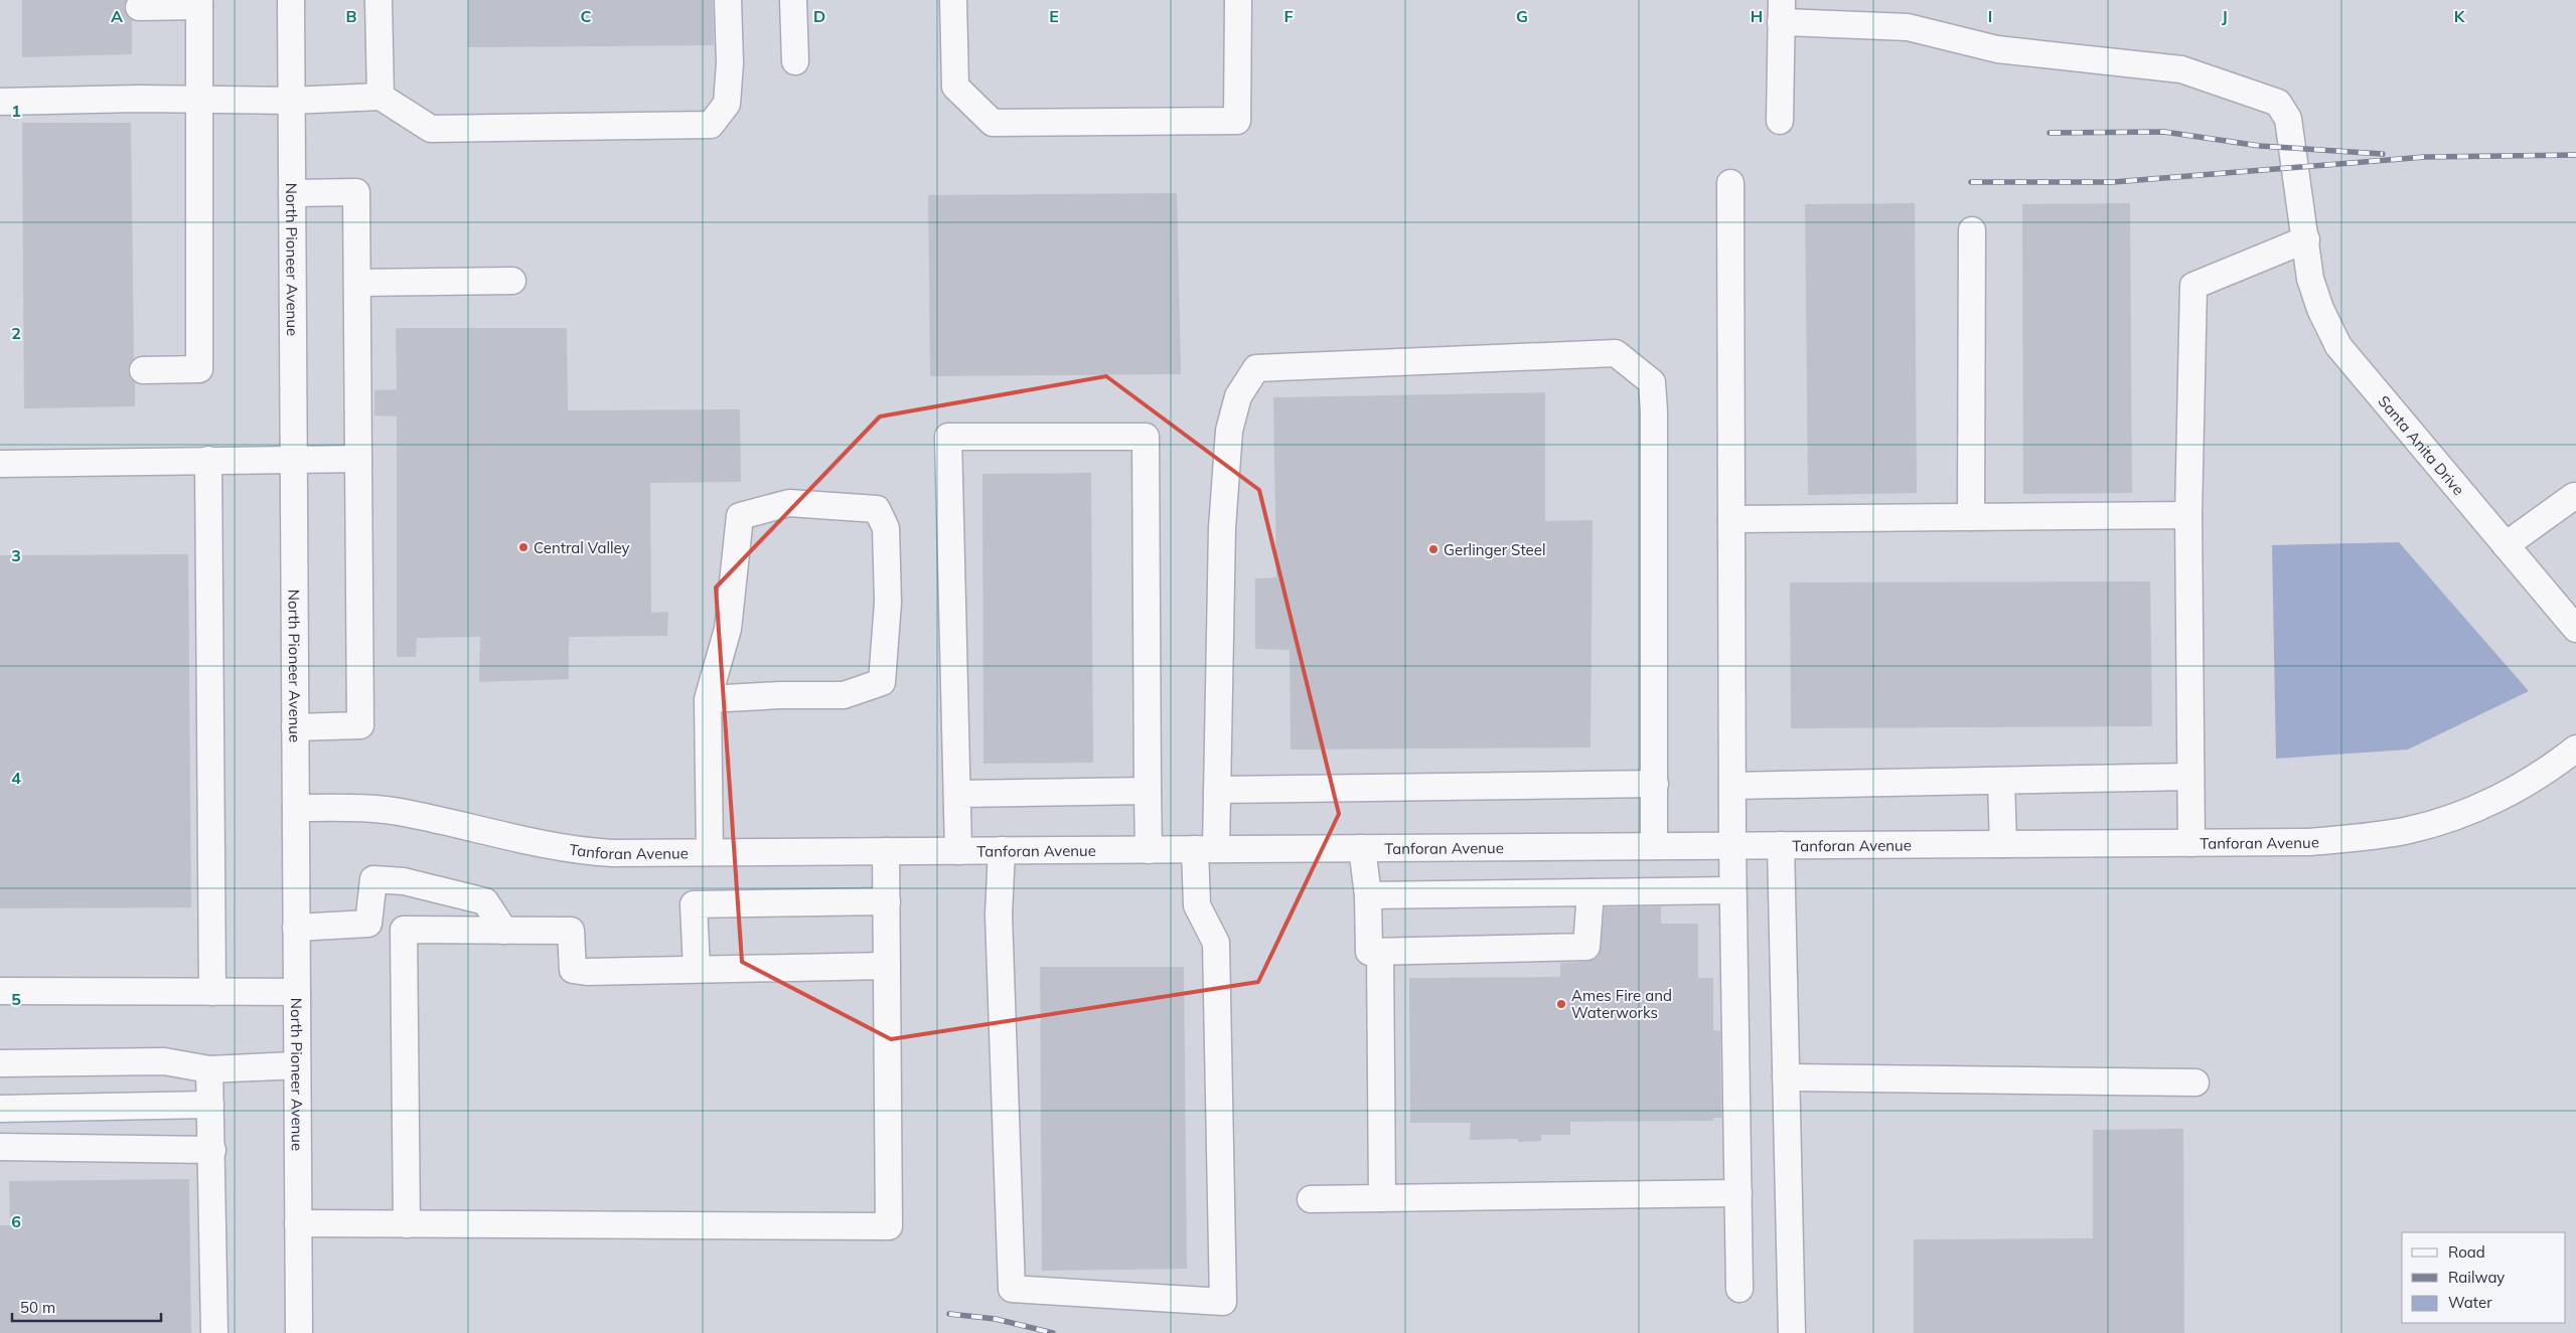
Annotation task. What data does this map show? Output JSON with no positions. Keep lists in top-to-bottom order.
{
  "streets": {
    "street": ["North Pioneer Avenue", "Santa Anita Drive", "Tanforan Avenue"]
  },
  "crossings": [
    ["North Pioneer Avenue", "Tanforan Avenue"]
  ],
  "places": ["Central Valley", "Gerlinger Steel", "Ames Fire and Waterworks"],
  "legend": ["Road", "Railway", "Water"],
  "scale_bar": "50 m",
  "grid": {
    "columns": [
      "A",
      "B",
      "C",
      "D",
      "E",
      "F",
      "G",
      "H",
      "I",
      "J",
      "K"
    ],
    "rows": [
      "1",
      "2",
      "3",
      "4",
      "5",
      "6"
    ]
  }
}
